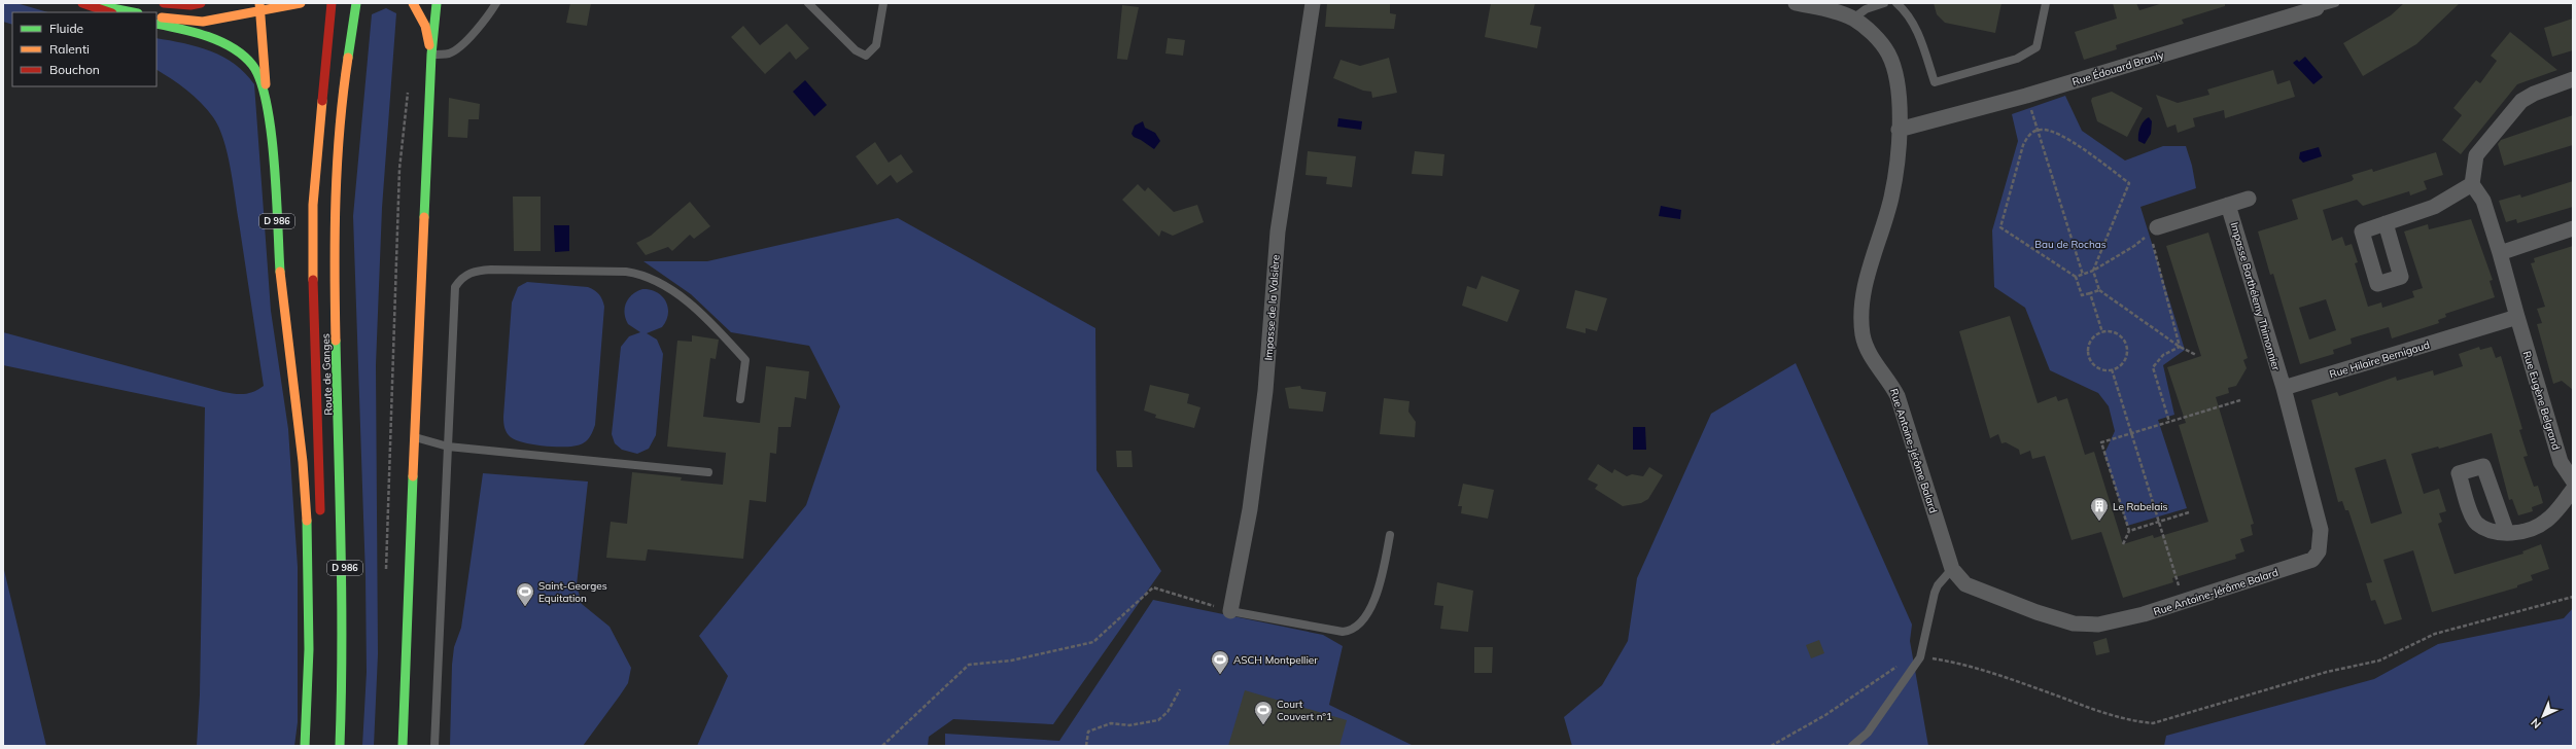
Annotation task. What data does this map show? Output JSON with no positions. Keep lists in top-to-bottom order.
{
  "streets": {
    "main road": ["D 986", "Route de Ganges"],
    "street": [
      "Rue Édouard Branly",
      "Impasse Barthélemy Thimonnier",
      "Impasse de la Valsière",
      "Rue Hilaire Bernigaud",
      "Rue Eugène Belgrand",
      "Rue Antoine-Jérôme Balard"
    ]
  },
  "crossings": [
    ["Rue Édouard Branly", "Rue Antoine-Jérôme Balard"],
    ["Impasse Barthélemy Thimonnier", "Rue Hilaire Bernigaud"],
    ["Impasse Barthélemy Thimonnier", "Rue Antoine-Jérôme Balard"],
    ["Rue Hilaire Bernigaud", "Rue Eugène Belgrand"],
    ["Rue Hilaire Bernigaud", "Rue Antoine-Jérôme Balard"]
  ],
  "parks": ["Bau de Rochas"],
  "places": {
    "building": ["Le Rabelais"],
    "sports": ["Saint-Georges Equitation", "ASCH Montpellier", "Court Couvert n°1"]
  },
  "legend": ["Fluide", "Ralenti", "Bouchon"],
  "north": "bottom left"
}
